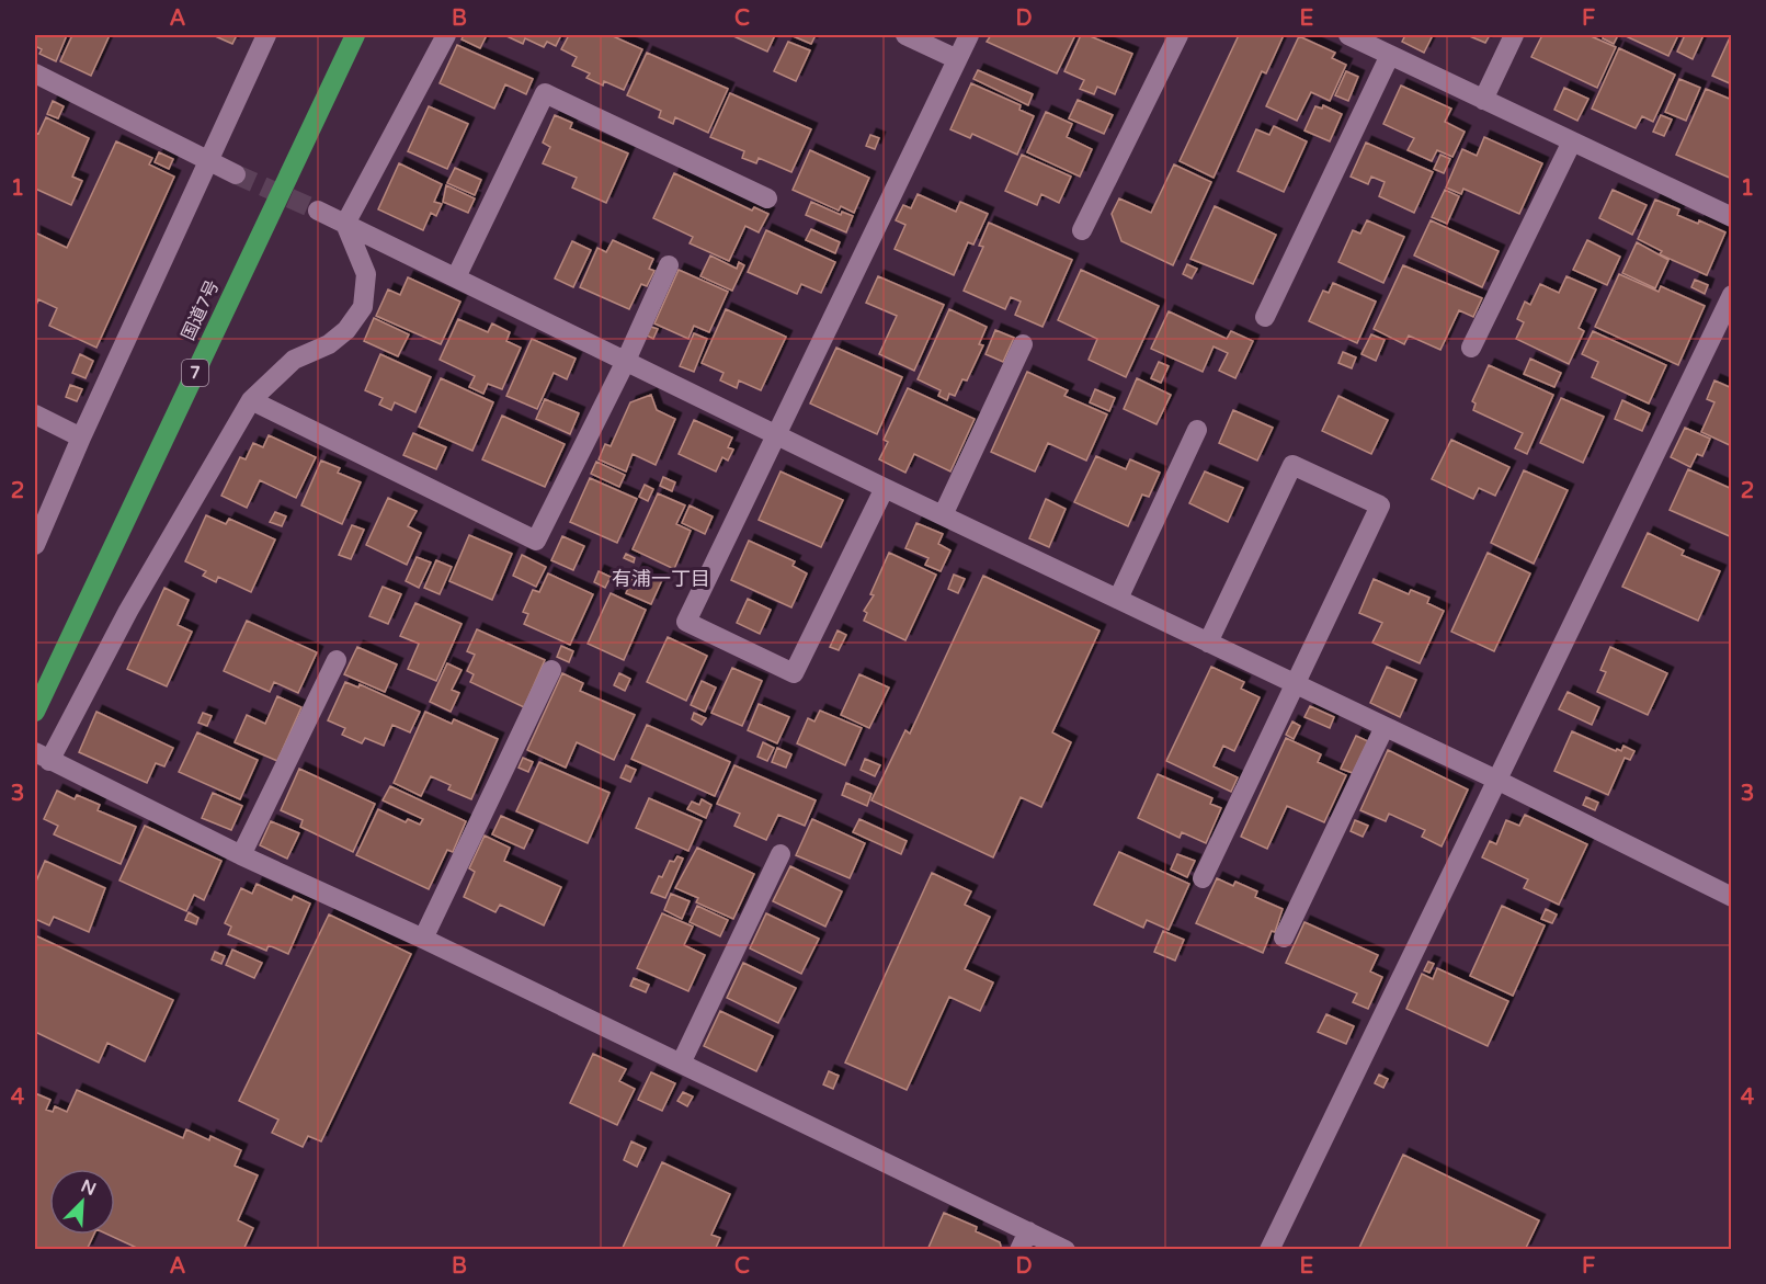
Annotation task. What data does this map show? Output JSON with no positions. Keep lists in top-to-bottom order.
{
  "streets": {
    "highway": ["国道7号", "7"]
  },
  "districts": ["有浦一丁目"],
  "north": "top right",
  "grid": {
    "columns": [
      "A",
      "B",
      "C",
      "D",
      "E",
      "F"
    ],
    "rows": [
      "1",
      "2",
      "3",
      "4"
    ]
  }
}
